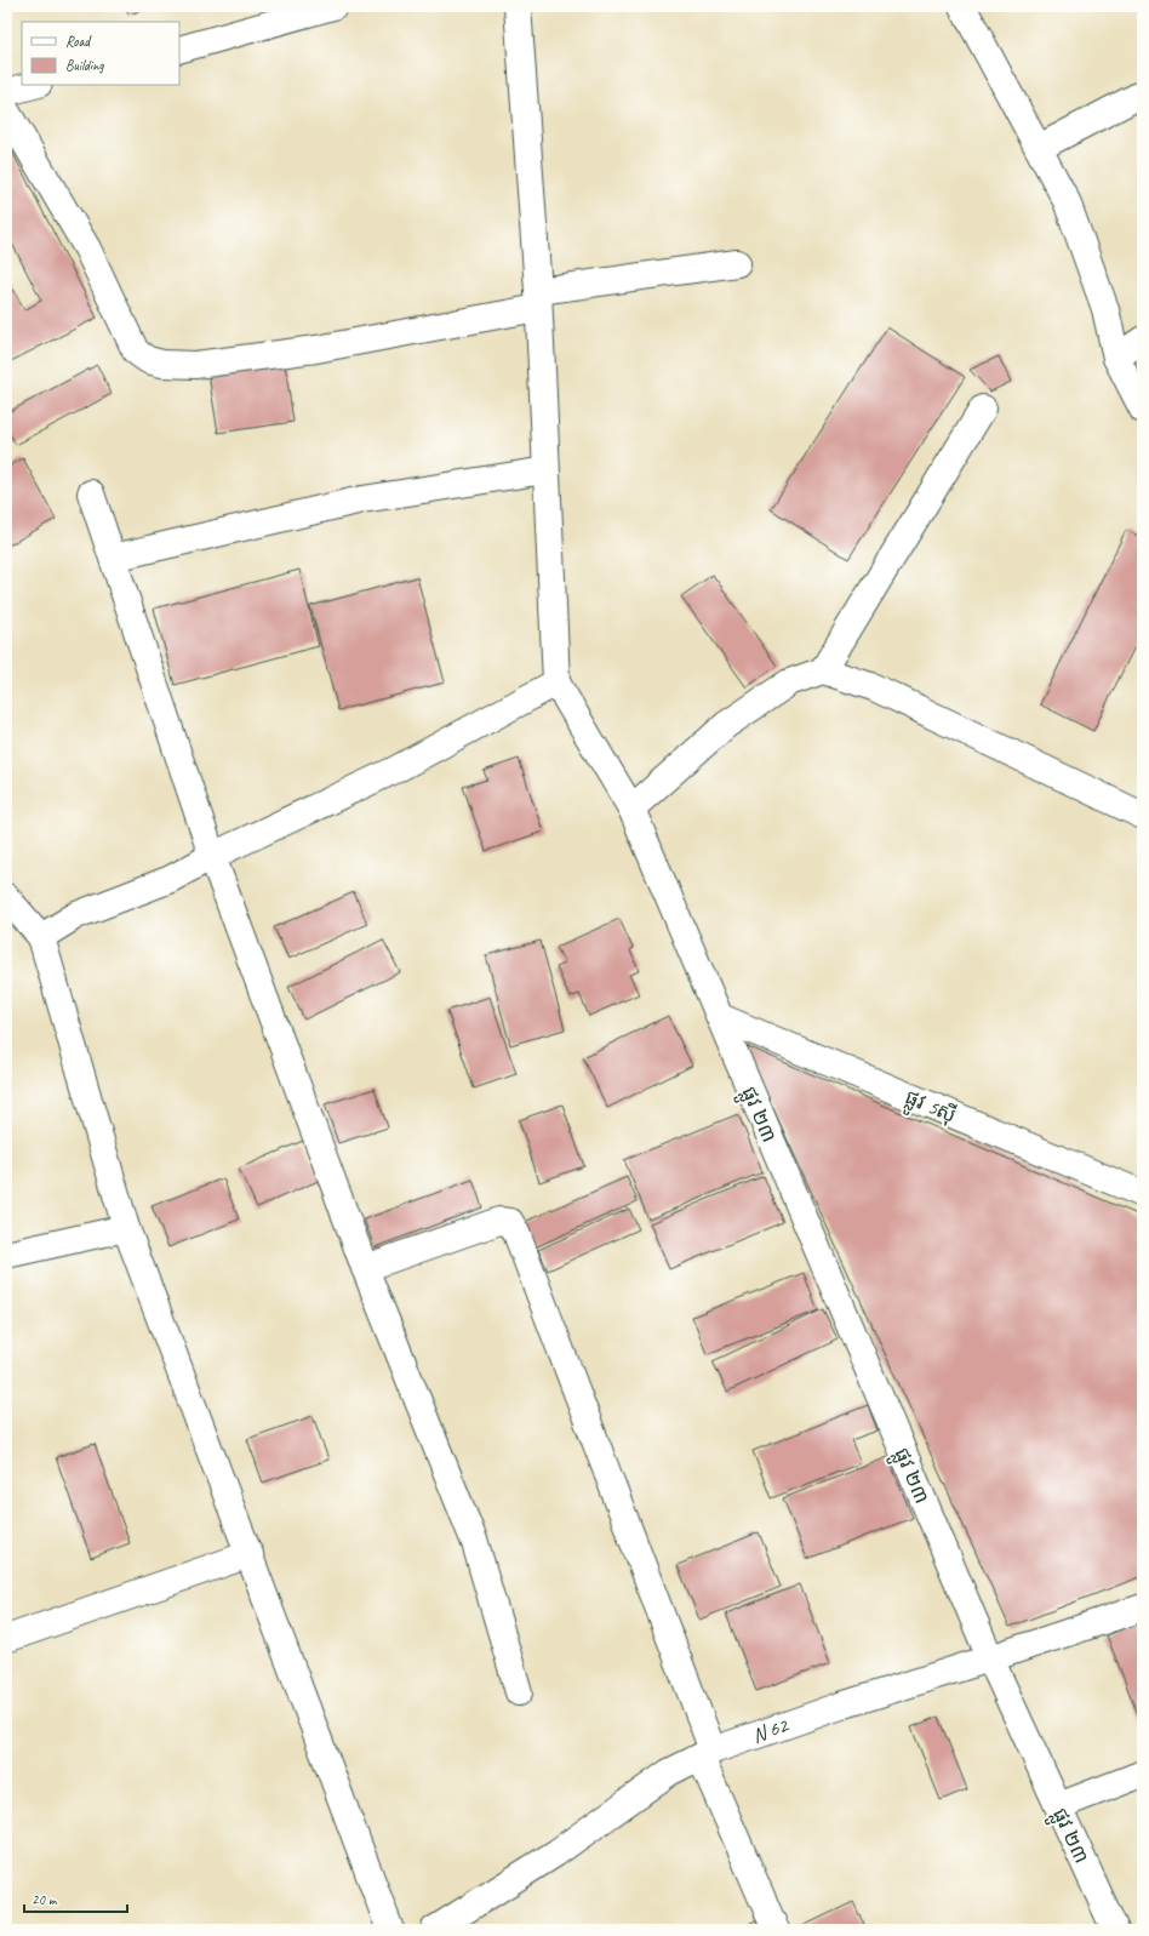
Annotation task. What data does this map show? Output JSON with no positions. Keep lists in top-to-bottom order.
{
  "streets": {
    "street": ["ផ្លូវ 5ស៊ី", "ផ្លូវ ២៣", "N 62"]
  },
  "crossings": [
    ["ផ្លូវ 5ស៊ី", "ផ្លូវ ២៣"],
    ["ផ្លូវ ២៣", "N 62"]
  ],
  "legend": ["Road", "Building"],
  "scale_bar": "20 m"
}
